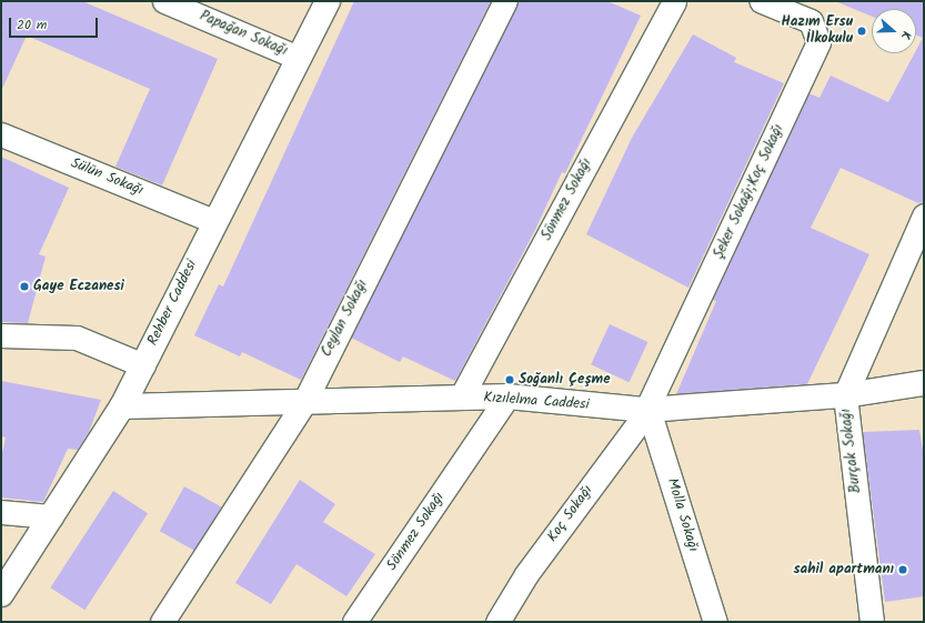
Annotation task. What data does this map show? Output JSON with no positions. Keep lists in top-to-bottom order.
{
  "streets": {
    "main road": ["Rehber Caddesi", "Kızılelma Caddesi"],
    "street": [
      "Papağan Sokağı",
      "Sülün Sokağı",
      "Şeker Sokağı;Koç Sokağı",
      "Sönmez Sokağı",
      "Ceylan Sokağı",
      "Burçak Sokağı",
      "Koç Sokağı",
      "Molla Sokağı"
    ]
  },
  "crossings": [
    ["Papağan Sokağı", "Rehber Caddesi"],
    ["Sülün Sokağı", "Rehber Caddesi"],
    ["Şeker Sokağı;Koç Sokağı", "Kızılelma Caddesi"],
    ["Şeker Sokağı;Koç Sokağı", "Koç Sokağı"],
    ["Şeker Sokağı;Koç Sokağı", "Molla Sokağı"],
    ["Sönmez Sokağı", "Kızılelma Caddesi"],
    ["Rehber Caddesi", "Kızılelma Caddesi"],
    ["Ceylan Sokağı", "Kızılelma Caddesi"],
    ["Kızılelma Caddesi", "Burçak Sokağı"],
    ["Kızılelma Caddesi", "Koç Sokağı"],
    ["Kızılelma Caddesi", "Molla Sokağı"],
    ["Koç Sokağı", "Molla Sokağı"]
  ],
  "places": [
    "Hazım Ersu İlkokulu",
    "Gaye Eczanesi",
    "Soğanlı Çeşme",
    "sahil apartmanı"
  ],
  "scale_bar": "20 m",
  "north": "right"
}
